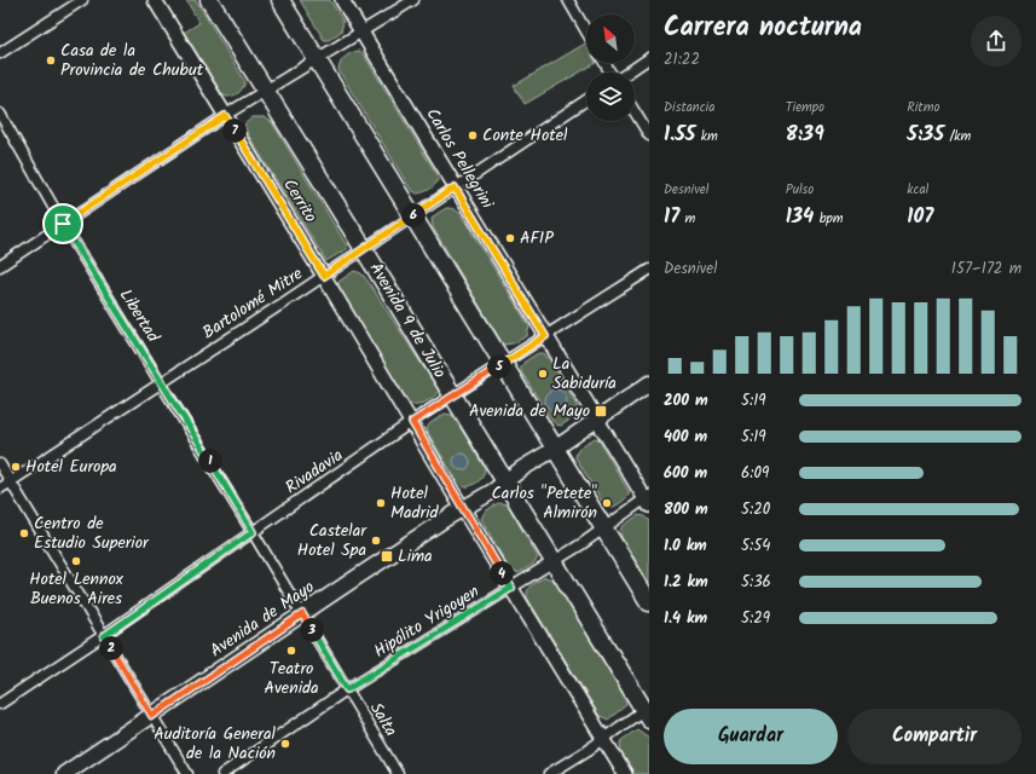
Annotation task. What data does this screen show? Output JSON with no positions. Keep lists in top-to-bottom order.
{
  "streets": {
    "highway": ["Avenida 9 de Julio"],
    "main road": ["Avenida de Mayo"],
    "street": [
      "Carlos Pellegrini",
      "Cerrito",
      "Bartolomé Mitre",
      "Libertad",
      "Rivadavia",
      "Hipólito Yrigoyen",
      "Salta"
    ]
  },
  "crossings": [
    ["Carlos Pellegrini", "Bartolomé Mitre"],
    ["Carlos Pellegrini", "Rivadavia"],
    ["Carlos Pellegrini", "Avenida de Mayo"],
    ["Carlos Pellegrini", "Hipólito Yrigoyen"],
    ["Cerrito", "Bartolomé Mitre"],
    ["Cerrito", "Rivadavia"],
    ["Bartolomé Mitre", "Libertad"],
    ["Bartolomé Mitre", "Avenida 9 de Julio"],
    ["Libertad", "Rivadavia"],
    ["Libertad", "Salta"],
    ["Avenida 9 de Julio", "Rivadavia"],
    ["Avenida 9 de Julio", "Avenida de Mayo"],
    ["Avenida 9 de Julio", "Hipólito Yrigoyen"],
    ["Rivadavia", "Salta"],
    ["Avenida de Mayo", "Salta"],
    ["Hipólito Yrigoyen", "Salta"]
  ],
  "places": {
    "other": [
      "Casa de la Provincia de Chubut",
      "Conte Hotel",
      "AFIP",
      "La Sabiduría",
      "Hotel Europa",
      "Hotel Madrid",
      "Carlos \"Petete\" Almirón",
      "Centro de Estudio Superior",
      "Castelar Hotel Spa",
      "Hotel Lennox Buenos Aires",
      "Teatro Avenida",
      "Auditoría General de la Nación"
    ],
    "transit": ["Avenida de Mayo", "Lima"]
  },
  "north": "top left",
  "page": {
    "heading": ["Carrera nocturna", "21:22"],
    "stats": [
      ["Distancia", "1.55 km"],
      ["Tiempo", "8:39"],
      ["Ritmo", "5:35 /km"],
      ["Desnivel", "17 m"],
      ["Pulso", "134 bpm"],
      ["kcal", "107"]
    ],
    "pins": [
      "7",
      "6",
      "5",
      "1",
      "4",
      "3",
      "2"
    ],
    "chart": ["Desnivel", "157–172 m"],
    "list": [
      {
        "name": "200 m",
        "note": "5:19"
      },
      {
        "name": "400 m",
        "note": "5:19"
      },
      {
        "name": "600 m",
        "note": "6:09"
      },
      {
        "name": "800 m",
        "note": "5:20"
      },
      {
        "name": "1.0 km",
        "note": "5:54"
      },
      {
        "name": "1.2 km",
        "note": "5:36"
      },
      {
        "name": "1.4 km",
        "note": "5:29"
      }
    ],
    "buttons": ["Guardar", "Compartir"]
  }
}
